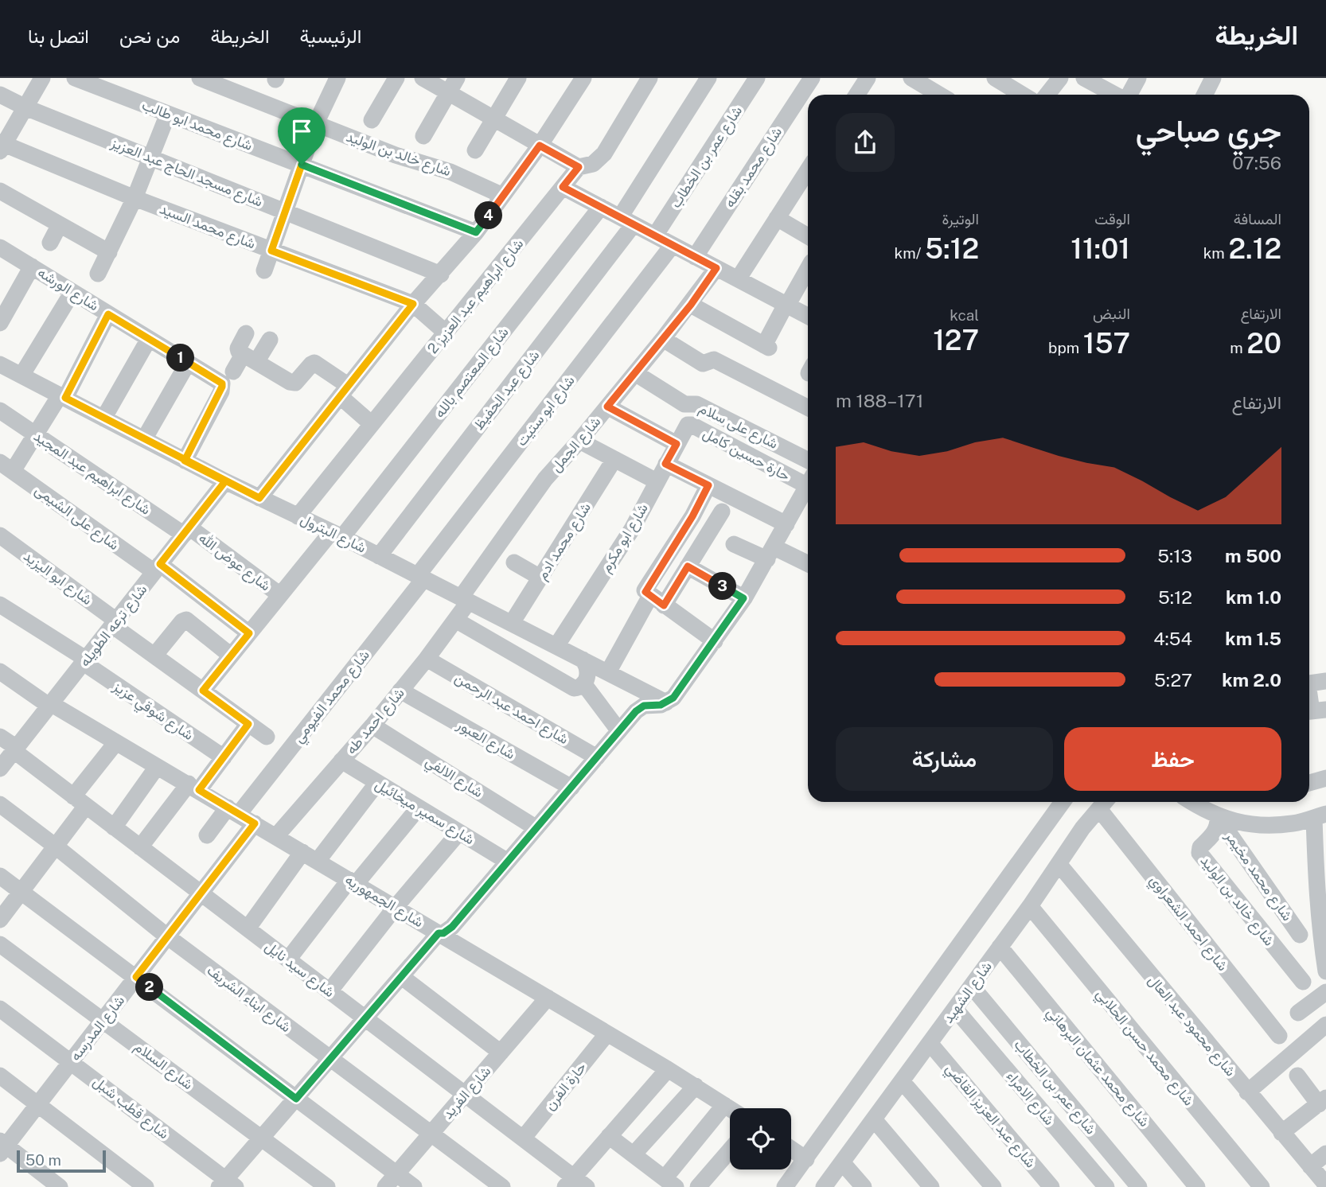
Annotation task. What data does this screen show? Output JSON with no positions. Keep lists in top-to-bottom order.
{
  "streets": {
    "street": [
      "شارع محمد ابو طالب",
      "شارع خالد بن الوليد",
      "شارع عمر بن الخطاب",
      "شارع محمد بقله",
      "شارع مسجد الحاج عبد العزيز",
      "شارع محمد السيد",
      "شارع الورشه",
      "شارع ابراهيم عبد العزيز 2",
      "شارع المعتصم بالله",
      "شارع عبد الحفيظ",
      "شارع ابو ستيت",
      "شارع على سلام",
      "شارع الجمل",
      "حارة حسين كامل",
      "شارع ابراهيم عبد المجيد",
      "شارع على الشيمى",
      "شارع البترول",
      "شارع ابو مكرم",
      "شارع محمد ادم",
      "شارع عوض الله",
      "شارع ابو اليزيد",
      "شارع ترعه الطويله",
      "شارع محمد الفيومي",
      "شارع احمد عبد الرحمن",
      "شارع شوقي عزيز",
      "شارع احمد طه",
      "شارع العبور",
      "شارع الالفي",
      "شارع سمير ميخائيل",
      "شارع محمد مخيمر",
      "شارع الجمهوريه",
      "شارع احمد الشعراوي",
      "شارع سيد نايل",
      "شارع الشهيد",
      "شارع ابناء الشريف",
      "شارع محمود عبد العال",
      "شارع المدرسه",
      "شارع محمد حسن الحلابي",
      "شارع السلام",
      "شارع محمد عثمان البرهاني",
      "حارة الفرن",
      "شارع الفريد",
      "شارع الامراء",
      "شارع قطب شبل",
      "شارع عبد العزيز القاضي"
    ]
  },
  "crossings": [
    ["شارع خالد بن الوليد", "شارع محمد مخيمر"],
    ["شارع عمر بن الخطاب", "شارع الشهيد"],
    ["شارع ابراهيم عبد العزيز 2", "شارع البترول"],
    ["شارع المعتصم بالله", "شارع على الشيمى"],
    ["شارع المعتصم بالله", "شارع البترول"],
    ["شارع المعتصم بالله", "شارع عوض الله"],
    ["شارع المعتصم بالله", "شارع ابو اليزيد"],
    ["شارع عبد الحفيظ", "شارع البترول"],
    ["شارع ابو ستيت", "شارع البترول"],
    ["شارع ابو ستيت", "شارع محمد الفيومي"],
    ["شارع على سلام", "شارع الجمل"],
    ["شارع الجمل", "شارع البترول"],
    ["شارع الجمل", "شارع احمد طه"],
    ["حارة حسين كامل", "شارع ابو مكرم"],
    ["شارع ابراهيم عبد المجيد", "شارع عوض الله"],
    ["شارع ابراهيم عبد المجيد", "شارع ترعه الطويله"],
    ["شارع على الشيمى", "شارع ترعه الطويله"],
    ["شارع البترول", "شارع ابو مكرم"],
    ["شارع البترول", "شارع محمد ادم"],
    ["شارع البترول", "شارع ترعه الطويله"],
    ["شارع البترول", "شارع محمد الفيومي"],
    ["شارع البترول", "شارع احمد طه"],
    ["شارع عوض الله", "شارع ترعه الطويله"],
    ["شارع ابو اليزيد", "شارع ترعه الطويله"],
    ["شارع ترعه الطويله", "شارع شوقي عزيز"],
    ["شارع ترعه الطويله", "شارع الجمهوريه"],
    ["شارع ترعه الطويله", "شارع سيد نايل"],
    ["شارع محمد الفيومي", "شارع الجمهوريه"],
    ["شارع احمد عبد الرحمن", "شارع احمد طه"],
    ["شارع احمد طه", "شارع العبور"],
    ["شارع احمد طه", "شارع الالفي"],
    ["شارع احمد طه", "شارع سمير ميخائيل"],
    ["شارع احمد طه", "شارع الجمهوريه"],
    ["شارع الجمهوريه", "شارع المدرسه"],
    ["شارع الجمهوريه", "حارة الفرن"],
    ["شارع الجمهوريه", "شارع الفريد"],
    ["شارع احمد الشعراوي", "شارع الشهيد"],
    ["شارع سيد نايل", "شارع المدرسه"],
    ["شارع سيد نايل", "حارة الفرن"],
    ["شارع سيد نايل", "شارع الفريد"],
    ["شارع الشهيد", "شارع محمود عبد العال"],
    ["شارع الشهيد", "شارع محمد حسن الحلابي"],
    ["شارع الشهيد", "شارع محمد عثمان البرهاني"],
    ["شارع الشهيد", "شارع الامراء"],
    ["شارع الشهيد", "شارع عبد العزيز القاضي"],
    ["شارع ابناء الشريف", "شارع المدرسه"],
    ["شارع ابناء الشريف", "شارع الفريد"],
    ["شارع المدرسه", "شارع السلام"],
    ["شارع المدرسه", "شارع قطب شبل"]
  ],
  "scale_bar": "50 m",
  "page": {
    "header": "الخريطة",
    "nav": [
      "الرئيسية",
      "الخريطة",
      "من نحن",
      "اتصل بنا"
    ],
    "heading": ["جري صباحي", "07:56"],
    "stats": [
      ["المسافة", "2.12 km"],
      ["الوقت", "11:01"],
      ["الوتيرة", "5:12 /km"],
      ["الارتفاع", "20 m"],
      ["النبض", "157 bpm"],
      ["kcal", "127"]
    ],
    "pins": [
      "4",
      "1",
      "3",
      "2"
    ],
    "chart": ["الارتفاع", "171–188 m"],
    "list": [
      {
        "name": "500 m",
        "note": "5:13"
      },
      {
        "name": "1.0 km",
        "note": "5:12"
      },
      {
        "name": "1.5 km",
        "note": "4:54"
      },
      {
        "name": "2.0 km",
        "note": "5:27"
      }
    ],
    "buttons": ["حفظ", "مشاركة"],
    "scale": "50 m"
  }
}
